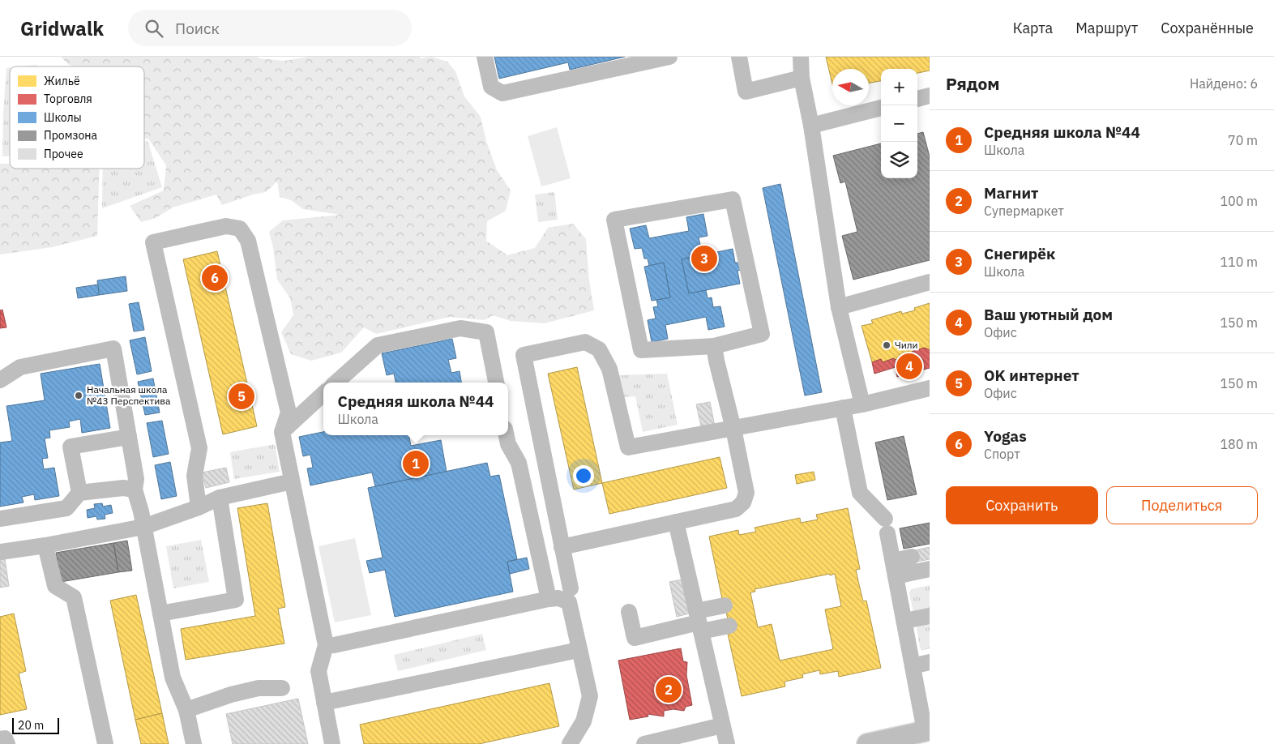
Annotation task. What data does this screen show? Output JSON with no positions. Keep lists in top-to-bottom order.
{
  "places": ["Чили", "Начальная школа №43 Перспектива"],
  "legend": [
    "Жильё",
    "Торговля",
    "Школы",
    "Промзона",
    "Прочее"
  ],
  "scale_bar": "20 m",
  "north": "left",
  "page": {
    "header": "Gridwalk",
    "search": "Поиск",
    "nav": ["Карта", "Маршрут", "Сохранённые"],
    "heading": ["Рядом", "Найдено: 6"],
    "map_buttons": ["+", "−"],
    "list": [
      {
        "mark": "1",
        "name": "Средняя школа №44",
        "note": "Школа",
        "value": "70 m"
      },
      {
        "mark": "2",
        "name": "Магнит",
        "note": "Супермаркет",
        "value": "100 m"
      },
      {
        "mark": "3",
        "name": "Снегирёк",
        "note": "Школа",
        "value": "110 m"
      },
      {
        "mark": "4",
        "name": "Ваш уютный дом",
        "note": "Офис",
        "value": "150 m"
      },
      {
        "mark": "5",
        "name": "OK интернет",
        "note": "Офис",
        "value": "150 m"
      },
      {
        "mark": "6",
        "name": "Yogas",
        "note": "Спорт",
        "value": "180 m"
      }
    ],
    "pins": [
      "3",
      "6",
      "4",
      "5",
      "1",
      "2"
    ],
    "popup": ["Средняя школа №44", "Школа"],
    "buttons": ["Сохранить", "Поделиться"],
    "scale": "20 m"
  }
}
